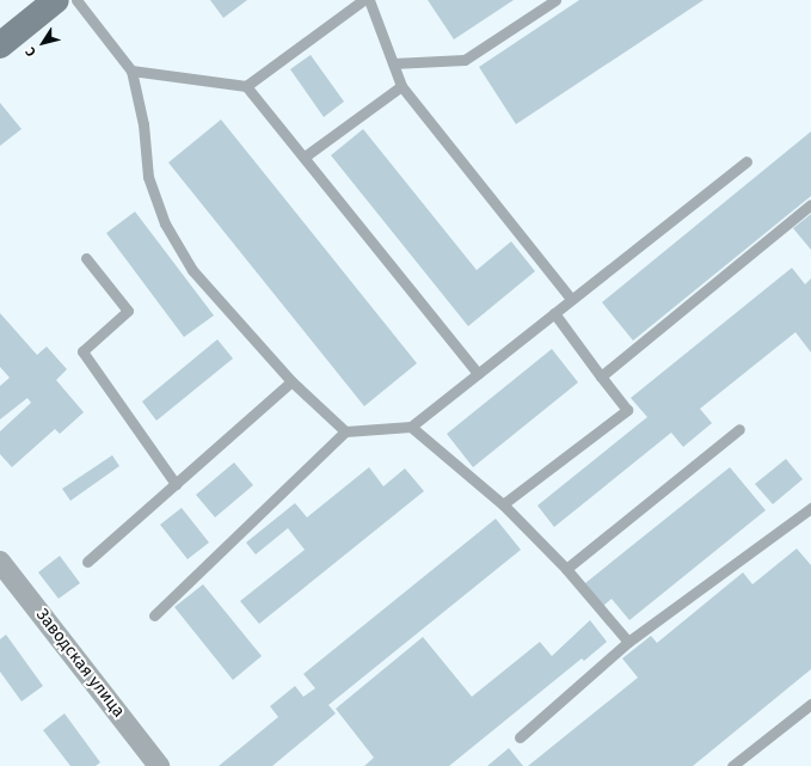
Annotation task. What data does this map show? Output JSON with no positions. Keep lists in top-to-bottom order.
{
  "streets": {
    "street": ["Заводская улица"]
  },
  "north": "bottom left"
}
